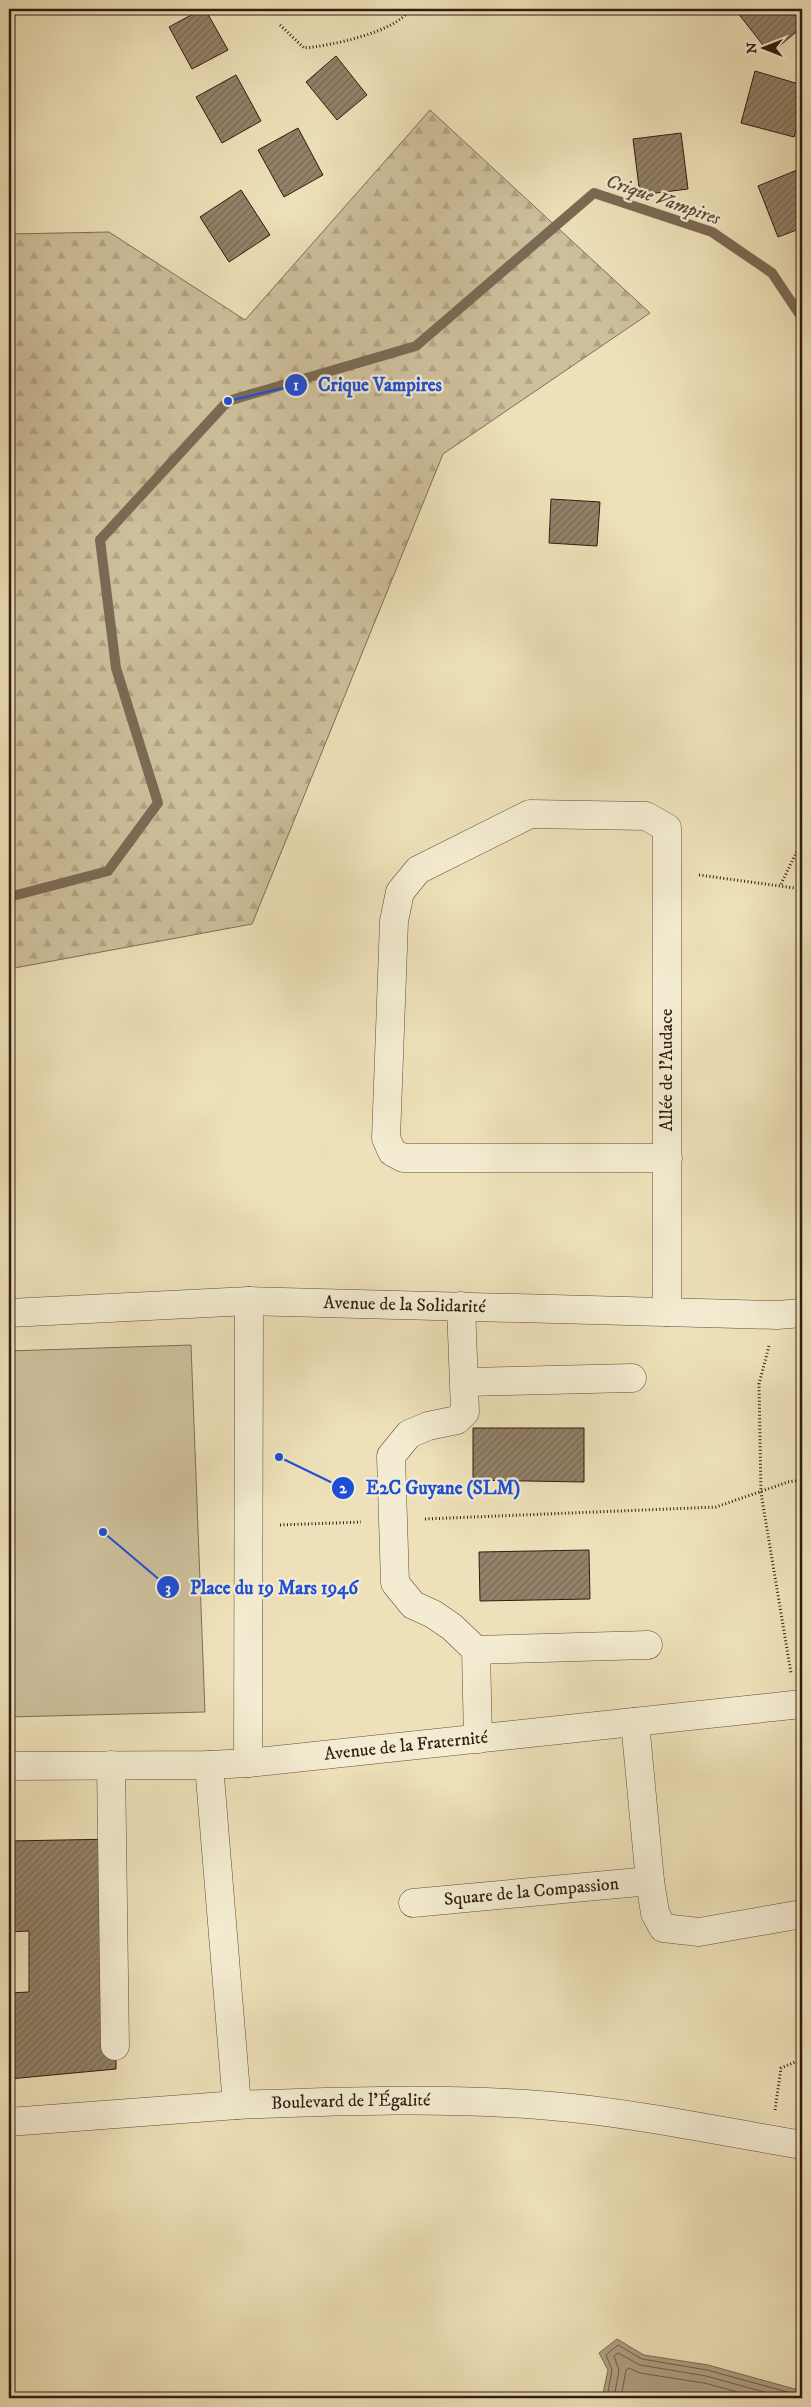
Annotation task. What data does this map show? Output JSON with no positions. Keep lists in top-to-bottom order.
{
  "streets": {
    "street": [
      "Allée de l'Audace",
      "Avenue de la Solidarité",
      "Avenue de la Fraternité",
      "Square de la Compassion",
      "Boulevard de l'Égalité"
    ]
  },
  "crossings": [
    ["Allée de l'Audace", "Avenue de la Solidarité"]
  ],
  "water": ["Crique Vampires"],
  "places": ["Crique Vampires", "E2C Guyane (SLM)", "Place du 19 Mars 1946"],
  "north": "left"
}
